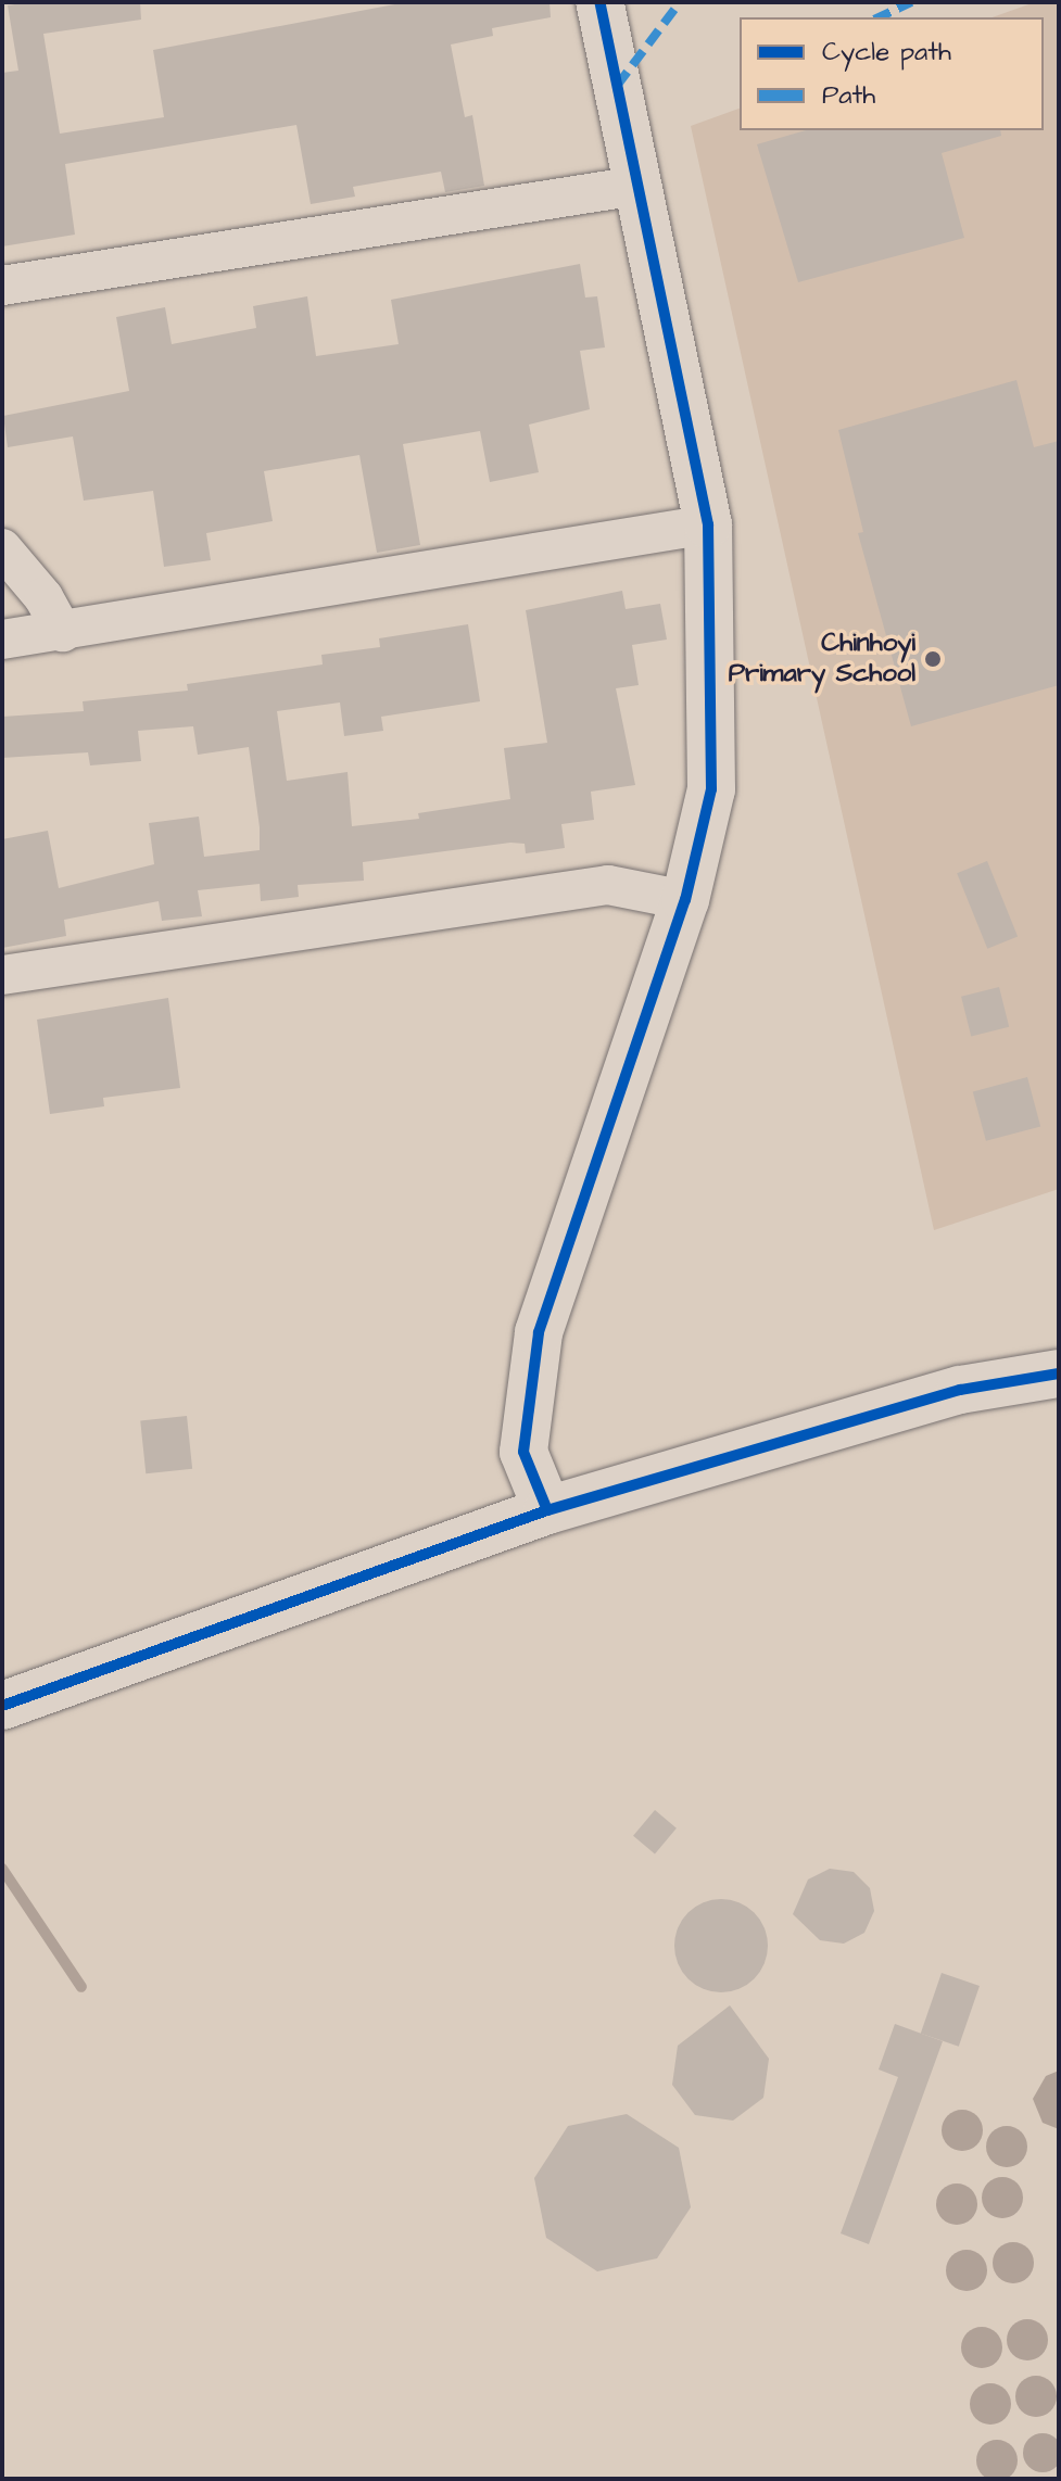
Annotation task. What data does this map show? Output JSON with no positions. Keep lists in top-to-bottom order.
{
  "places": ["Chinhoyi Primary School"],
  "legend": ["Cycle path", "Path"]
}
